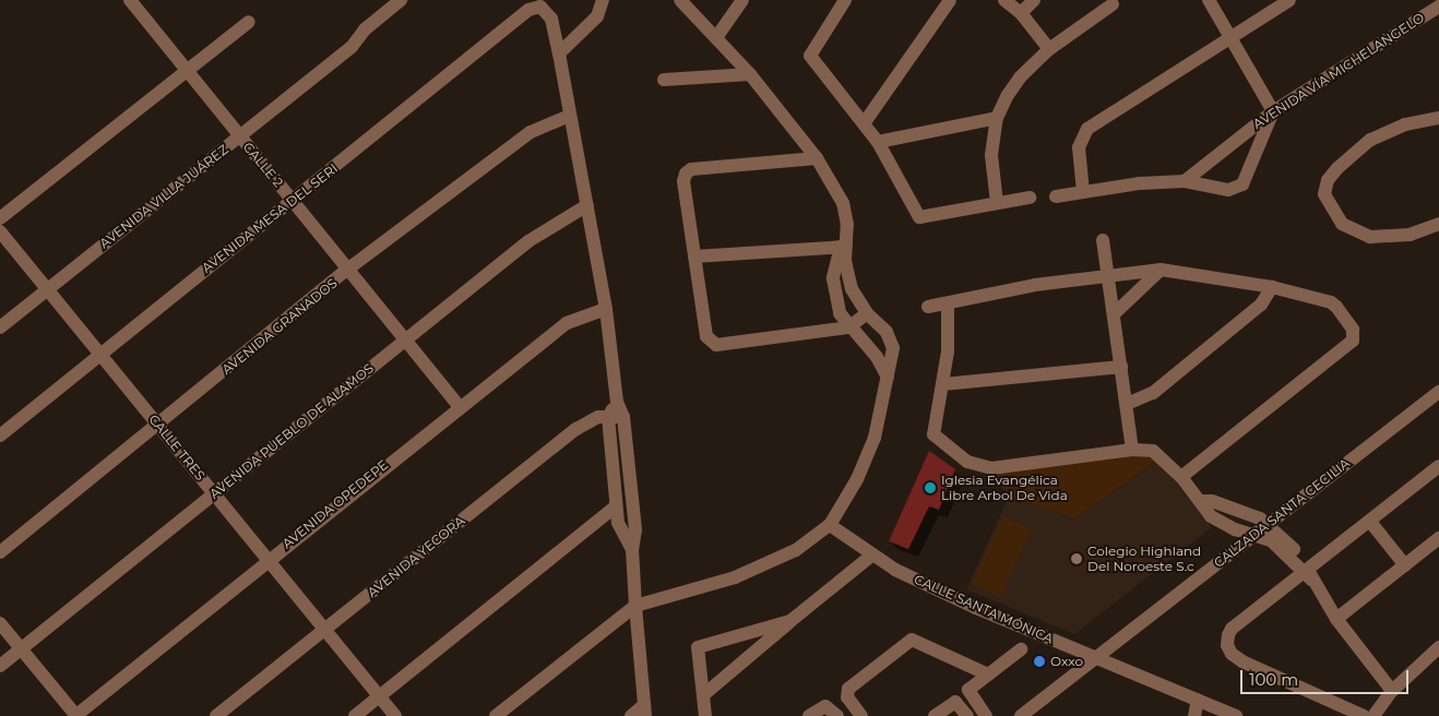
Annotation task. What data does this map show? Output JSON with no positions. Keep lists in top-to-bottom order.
{
  "streets": {
    "street": [
      "AVENIDA VÍA MICHELANGELO",
      "CALLE 2",
      "AVENIDA VILLA JUÁREZ",
      "AVENIDA MESA DEL SERI",
      "AVENIDA GRANADOS",
      "AVENIDA PUEBLO DE ALAMOS",
      "CALLE TRES",
      "AVENIDA OPEDEPE",
      "CALZADA SANTA CECILIA",
      "AVENIDA YECORA",
      "CALLE SANTA MÓNICA"
    ]
  },
  "crossings": [
    ["CALLE 2", "AVENIDA VILLA JUÁREZ"],
    ["CALLE 2", "AVENIDA MESA DEL SERI"],
    ["CALLE 2", "AVENIDA GRANADOS"],
    ["CALLE 2", "AVENIDA PUEBLO DE ALAMOS"],
    ["CALLE 2", "AVENIDA OPEDEPE"],
    ["AVENIDA VILLA JUÁREZ", "CALLE TRES"],
    ["AVENIDA MESA DEL SERI", "CALLE TRES"],
    ["AVENIDA GRANADOS", "CALLE TRES"],
    ["AVENIDA PUEBLO DE ALAMOS", "CALLE TRES"],
    ["CALLE TRES", "AVENIDA OPEDEPE"],
    ["CALLE TRES", "AVENIDA YECORA"],
    ["CALZADA SANTA CECILIA", "CALLE SANTA MÓNICA"]
  ],
  "places": ["Iglesia Evangélica Libre Arbol De Vida", "Colegio Highland Del Noroeste S.c", "Oxxo"],
  "scale_bar": "100 m"
}
